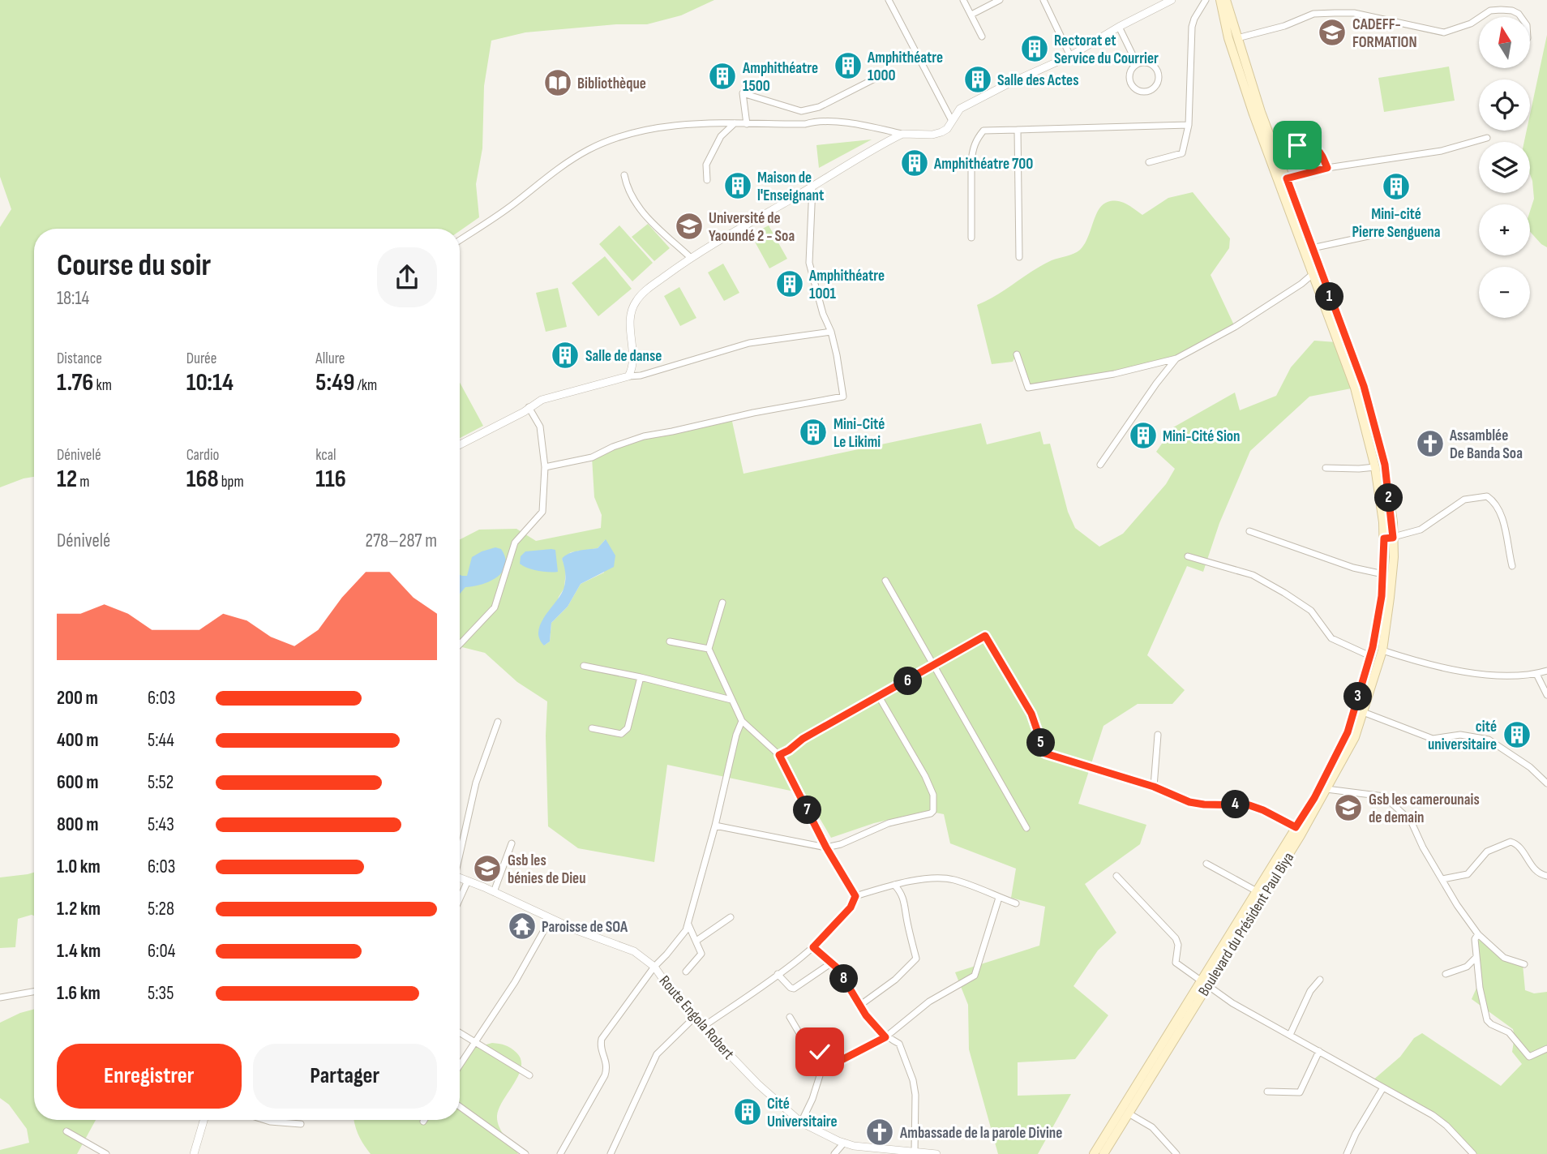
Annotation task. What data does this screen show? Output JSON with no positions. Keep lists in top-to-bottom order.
{
  "streets": {
    "main road": ["Boulevard du Président Paul Biya"],
    "street": ["Route Engola Robert"]
  },
  "places": {
    "school or university": [
      "CADEFF- FORMATION",
      "Université de Yaoundé 2 - Soa",
      "Gsb les camerounais de demain",
      "Gsb les bénies de Dieu"
    ],
    "building": [
      "Rectorat et Service du Courrier",
      "Amphithéatre 1000",
      "Amphithéatre 1500",
      "Salle des Actes",
      "Amphithéatre 700",
      "Maison de l'Enseignant",
      "Mini-cité Pierre Senguena",
      "Amphithéatre 1001",
      "Salle de danse",
      "Mini-Cité Le Likimi",
      "Mini-Cité Sion",
      "cité universitaire",
      "Cité Universitaire"
    ],
    "library": ["Bibliothèque"],
    "church": ["Assamblée De Banda Soa", "Ambassade de la parole Divine"],
    "temple": ["Paroisse de SOA"]
  },
  "north": "top",
  "page": {
    "map_buttons": ["+", "−"],
    "heading": ["Course du soir", "18:14"],
    "pins": [
      "1",
      "2",
      "6",
      "3",
      "5",
      "4",
      "7",
      "8"
    ],
    "stats": [
      ["Distance", "1.76 km"],
      ["Durée", "10:14"],
      ["Allure", "5:49 /km"],
      ["Dénivelé", "12 m"],
      ["Cardio", "168 bpm"],
      ["kcal", "116"]
    ],
    "chart": ["Dénivelé", "278–287 m"],
    "list": [
      {
        "name": "200 m",
        "note": "6:03"
      },
      {
        "name": "400 m",
        "note": "5:44"
      },
      {
        "name": "600 m",
        "note": "5:52"
      },
      {
        "name": "800 m",
        "note": "5:43"
      },
      {
        "name": "1.0 km",
        "note": "6:03"
      },
      {
        "name": "1.2 km",
        "note": "5:28"
      },
      {
        "name": "1.4 km",
        "note": "6:04"
      },
      {
        "name": "1.6 km",
        "note": "5:35"
      }
    ],
    "buttons": ["Enregistrer", "Partager"]
  }
}
